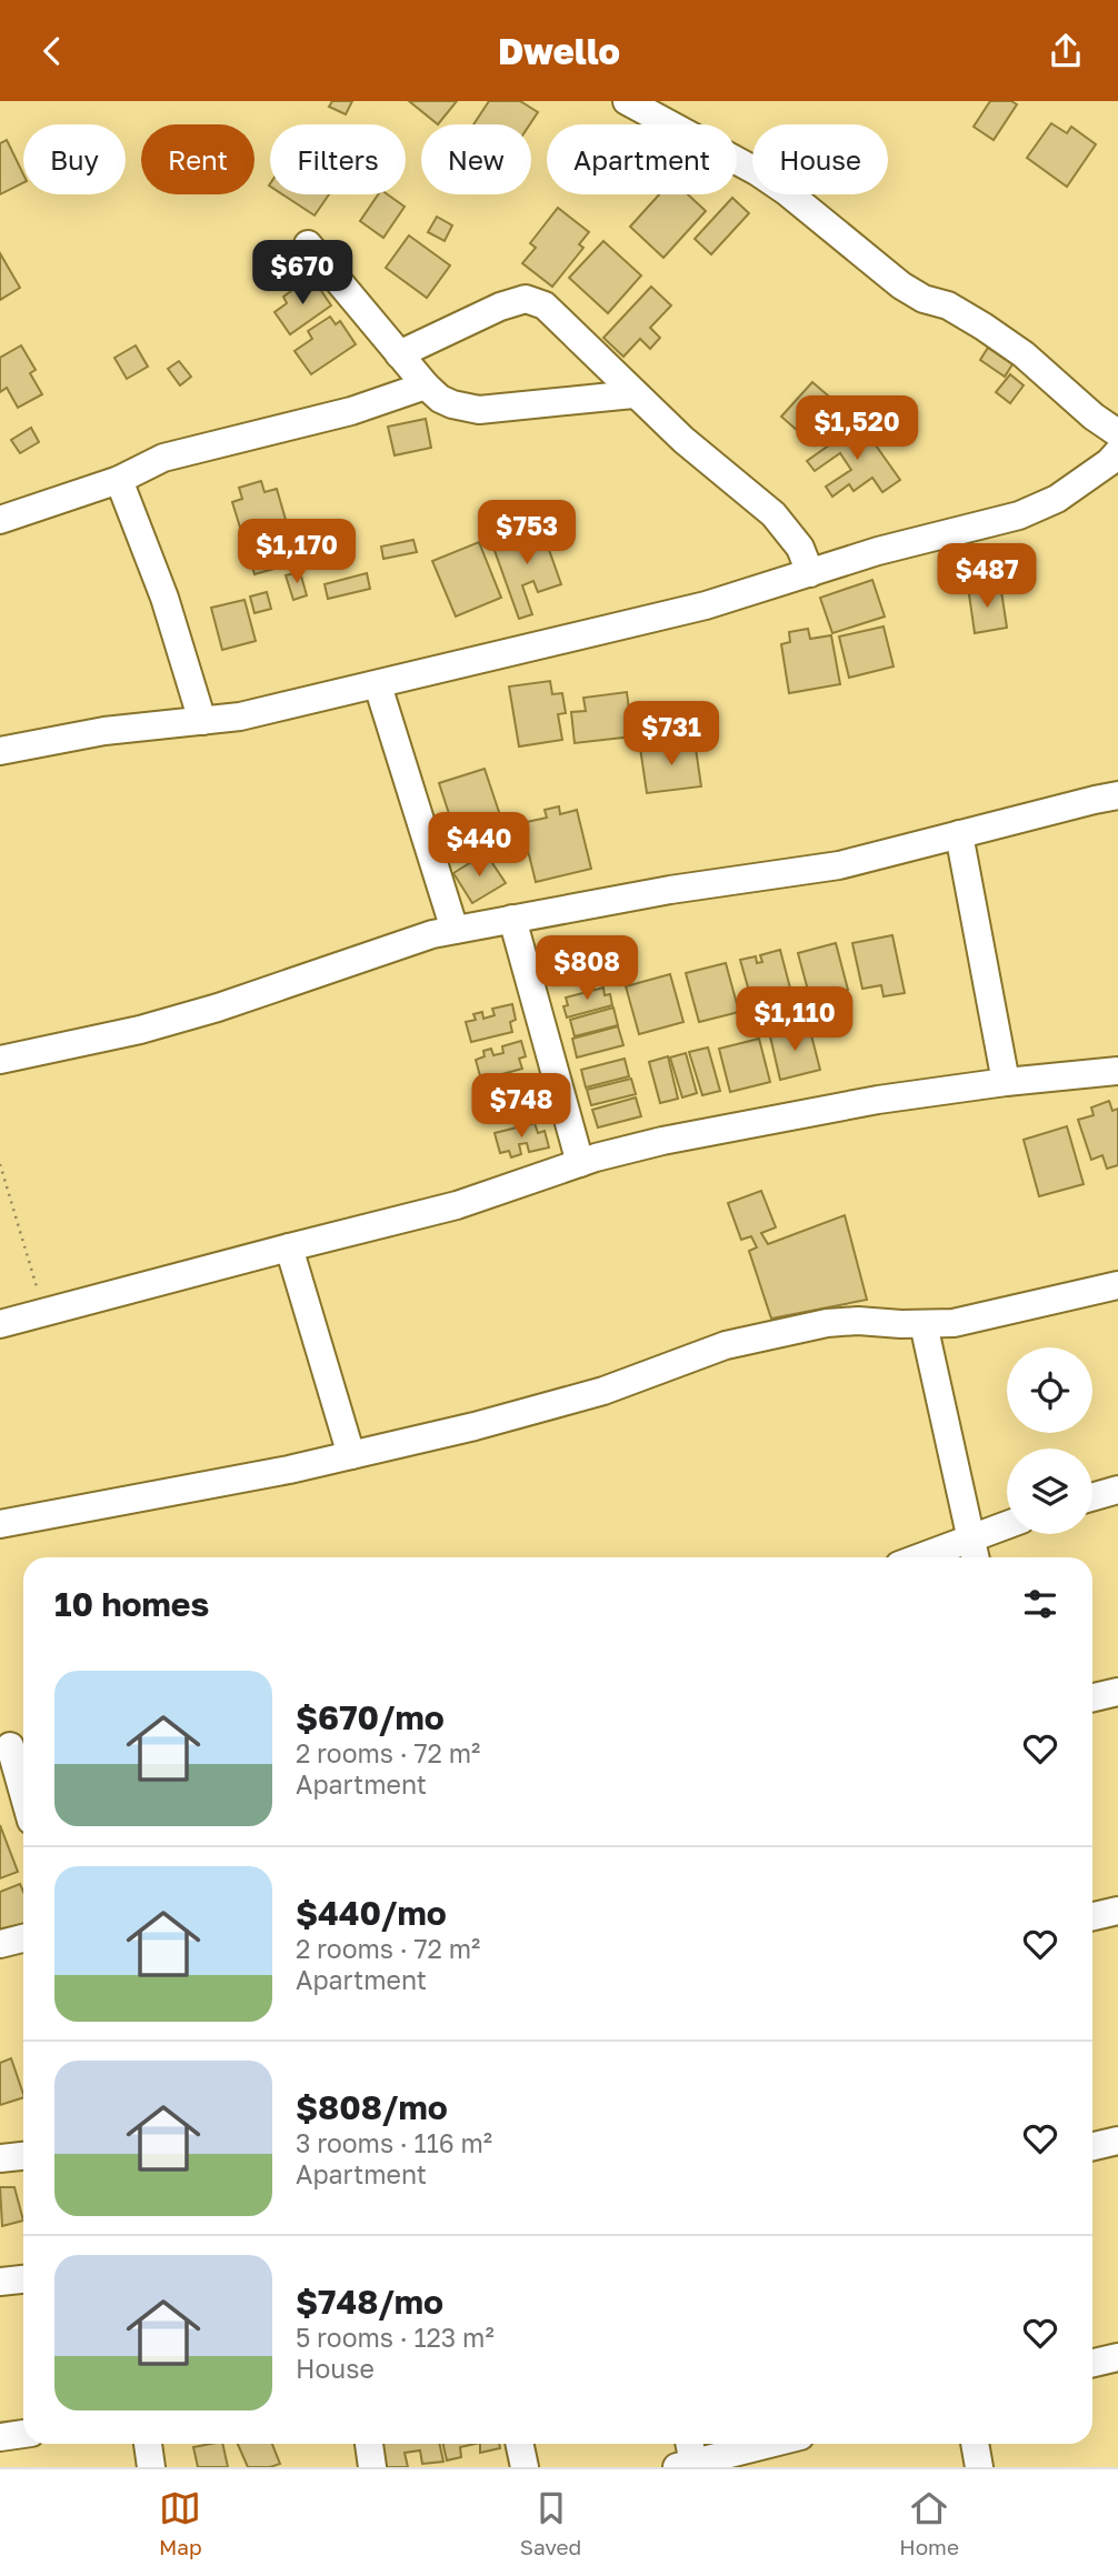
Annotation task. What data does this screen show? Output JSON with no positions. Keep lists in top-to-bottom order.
{
  "page": {
    "header": "Dwello",
    "chip": [
      "Buy",
      "Rent",
      "Filters",
      "New",
      "Apartment",
      "House"
    ],
    "price": [
      "$670",
      "$1,520",
      "$753",
      "$1,170",
      "$487",
      "$731",
      "$440",
      "$808",
      "$1,110",
      "$748"
    ],
    "heading": "10 homes",
    "list": [
      {
        "name": "$670/mo",
        "note": "2 rooms · 72 m² · Apartment"
      },
      {
        "name": "$440/mo",
        "note": "2 rooms · 72 m² · Apartment"
      },
      {
        "name": "$808/mo",
        "note": "3 rooms · 116 m² · Apartment"
      },
      {
        "name": "$748/mo",
        "note": "5 rooms · 123 m² · House"
      }
    ],
    "tabs": ["Map", "Saved", "Home"]
  }
}
